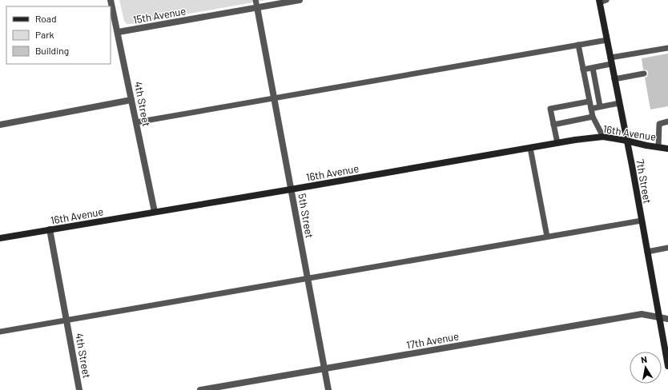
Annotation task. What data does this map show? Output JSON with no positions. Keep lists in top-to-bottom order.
{
  "streets": {
    "street": [
      "15th Avenue",
      "4th Street",
      "16th Avenue",
      "7th Street",
      "5th Street",
      "17th Avenue"
    ]
  },
  "crossings": [
    ["15th Avenue", "4th Street"],
    ["15th Avenue", "5th Street"],
    ["4th Street", "16th Avenue"],
    ["16th Avenue", "7th Street"],
    ["16th Avenue", "5th Street"],
    ["7th Street", "17th Avenue"],
    ["5th Street", "17th Avenue"]
  ],
  "legend": ["Road", "Park", "Building"],
  "north": "top"
}
